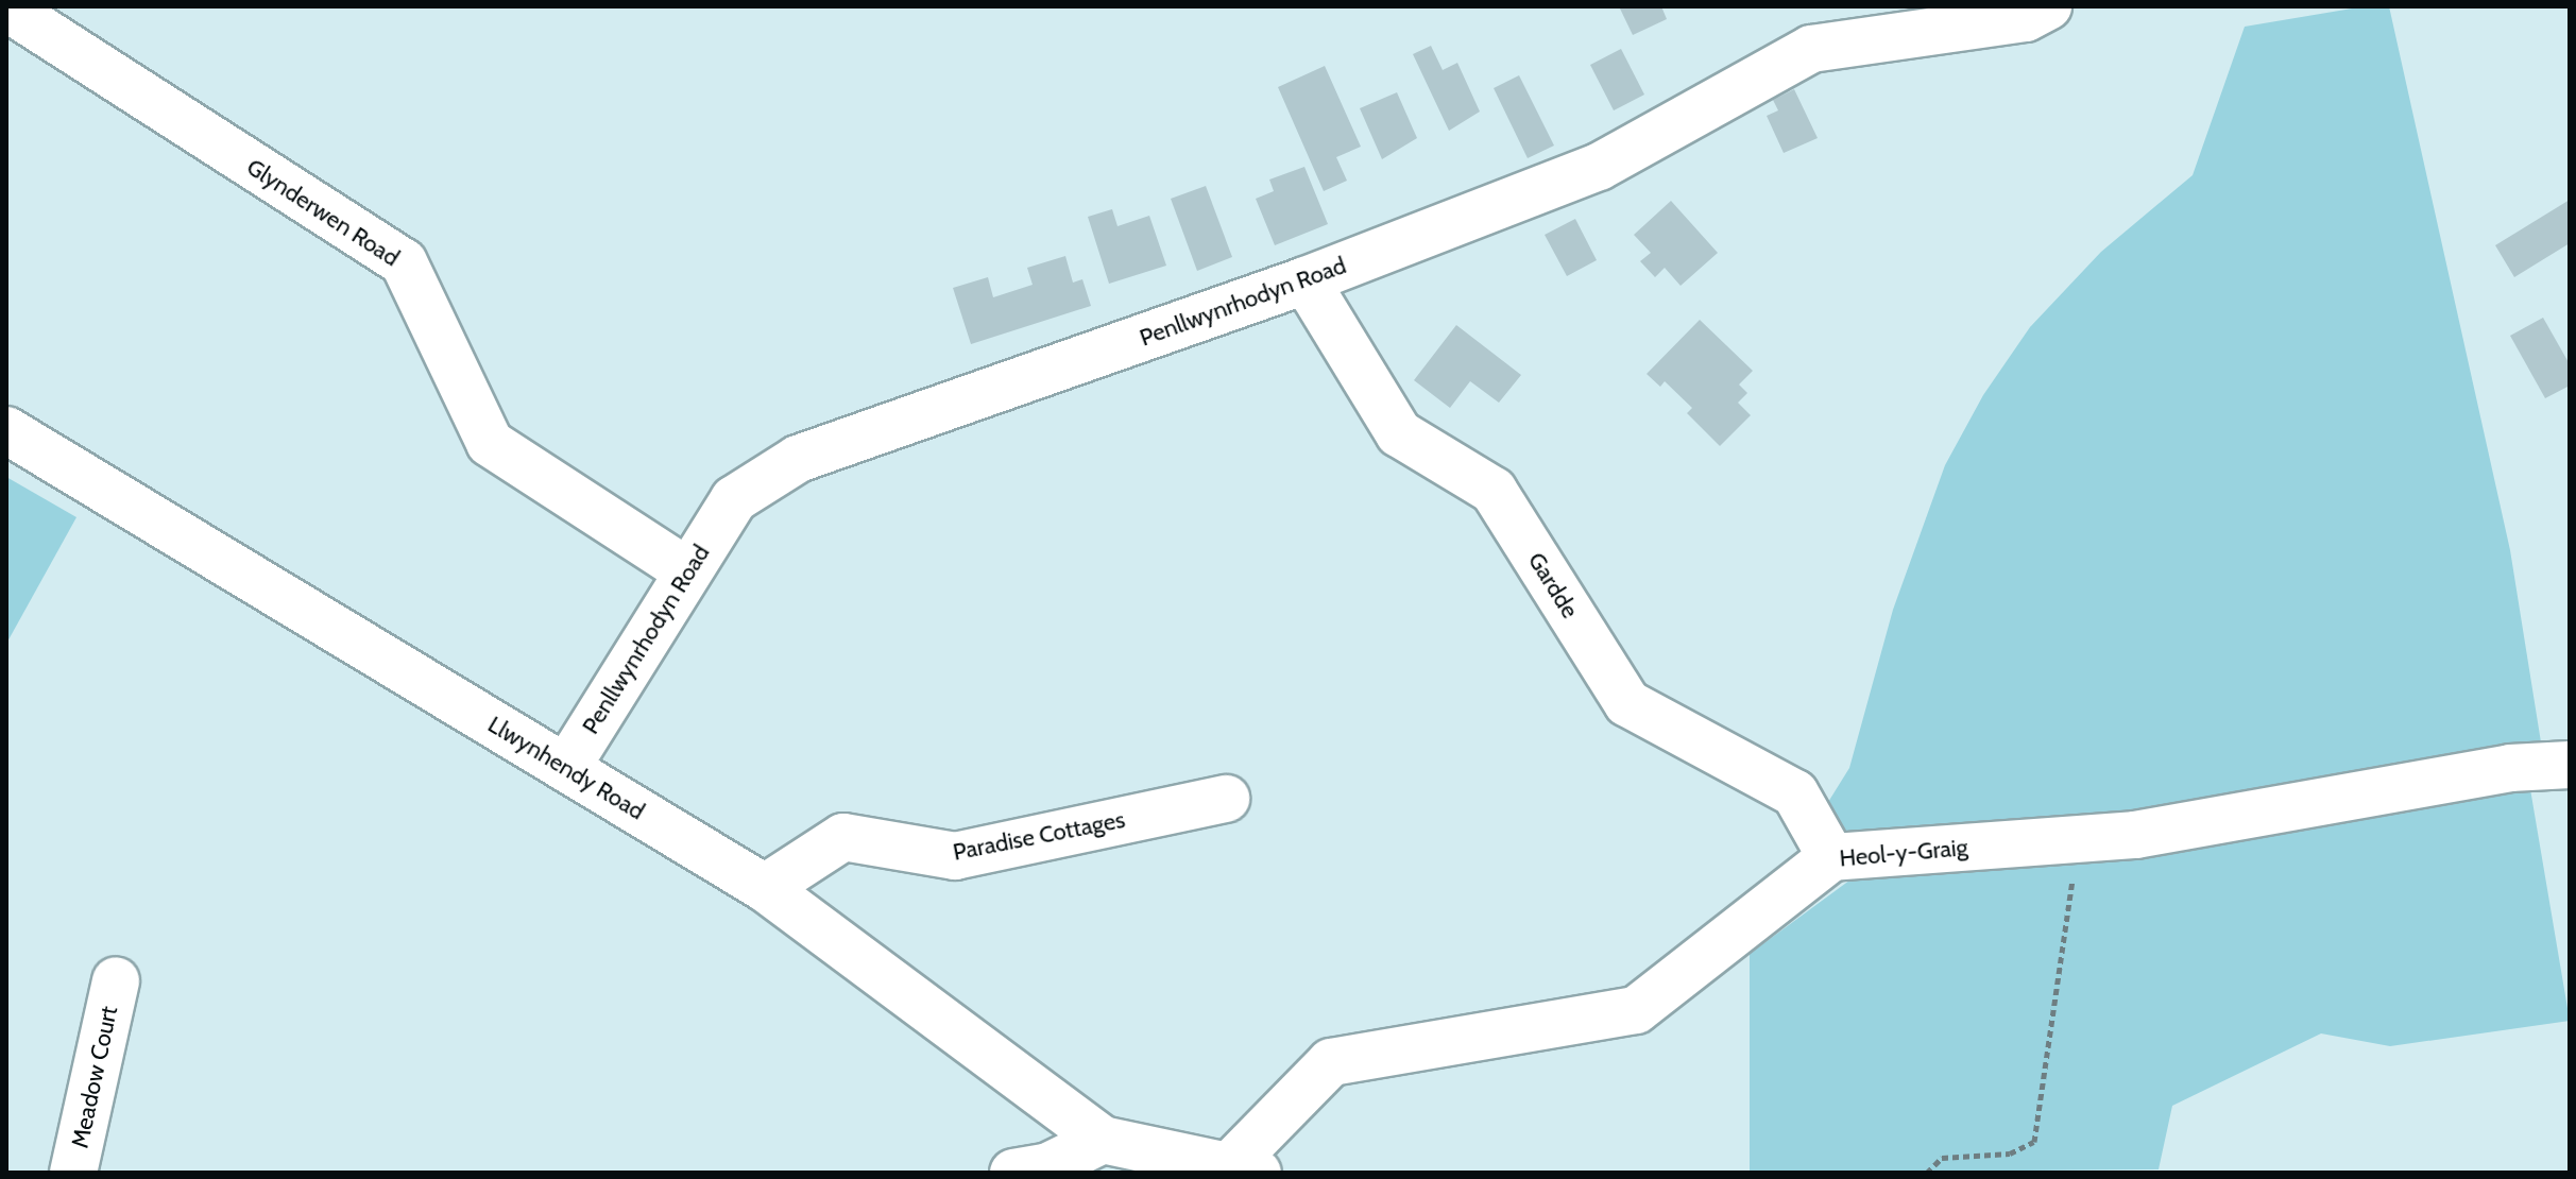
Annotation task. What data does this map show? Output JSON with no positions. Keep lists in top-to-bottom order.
{
  "streets": {
    "street": [
      "Glynderwen Road",
      "Penllwynrhodyn Road",
      "Gardde",
      "Llwynhendy Road",
      "Paradise Cottages",
      "Heol-y-Graig",
      "Meadow Court"
    ]
  },
  "crossings": [
    ["Glynderwen Road", "Penllwynrhodyn Road"],
    ["Penllwynrhodyn Road", "Gardde"],
    ["Penllwynrhodyn Road", "Llwynhendy Road"],
    ["Gardde", "Heol-y-Graig"],
    ["Llwynhendy Road", "Paradise Cottages"]
  ]
}
